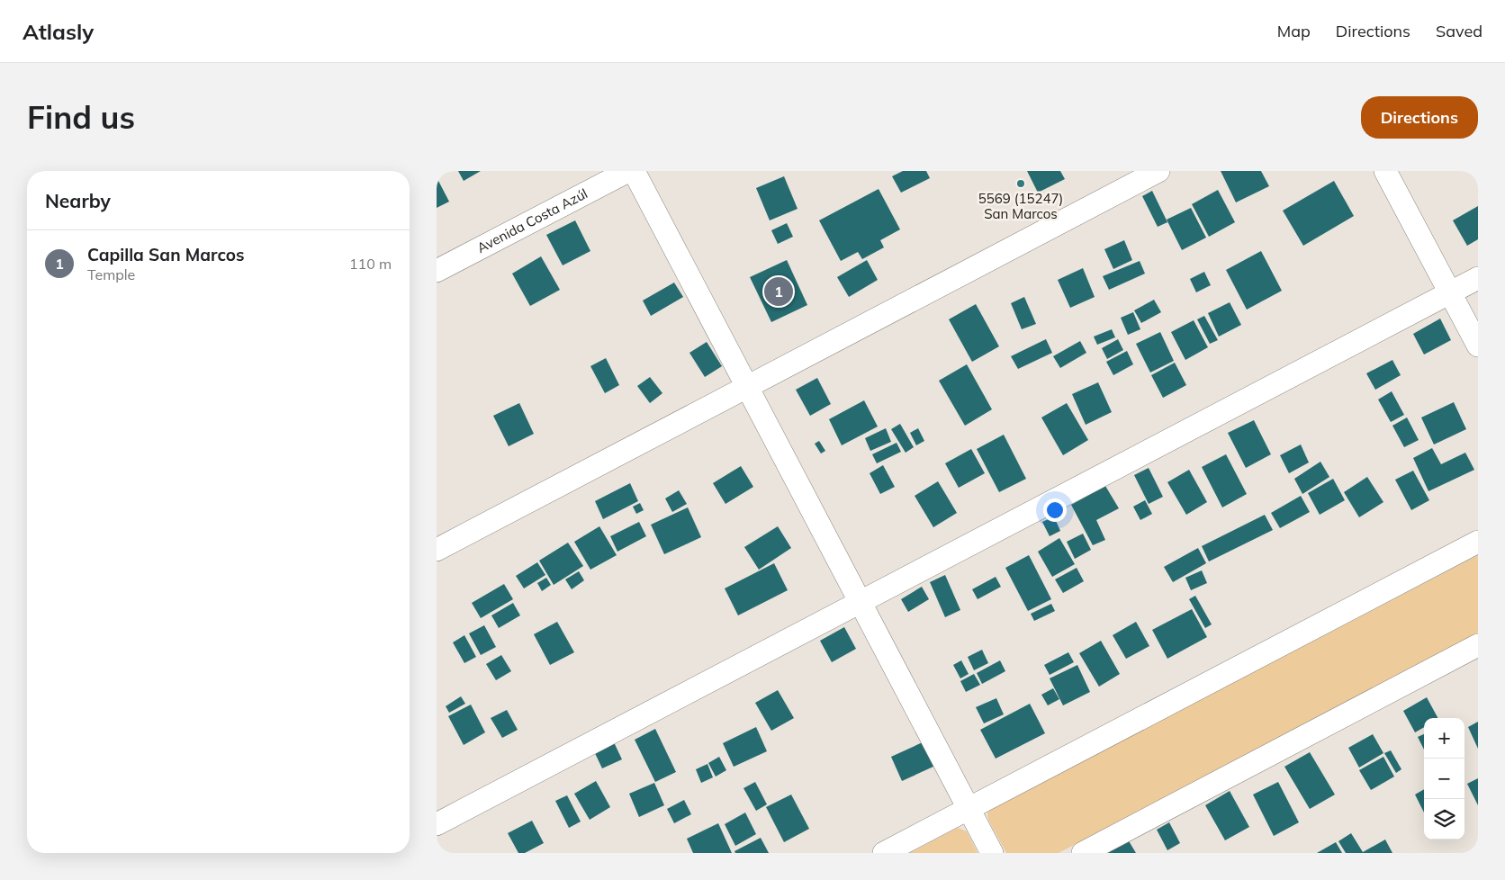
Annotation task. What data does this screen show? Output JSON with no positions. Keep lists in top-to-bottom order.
{
  "streets": {
    "street": ["Avenida Costa Azúl"]
  },
  "places": ["5569 (15247) San Marcos"],
  "page": {
    "header": "Atlasly",
    "nav": ["Map", "Directions", "Saved"],
    "buttons": "Directions",
    "title": "Find us",
    "heading": "Nearby",
    "list": [
      {
        "mark": "1",
        "name": "Capilla San Marcos",
        "note": "Temple",
        "value": "110 m"
      }
    ],
    "pins": "1",
    "map_buttons": ["+", "−"]
  }
}
